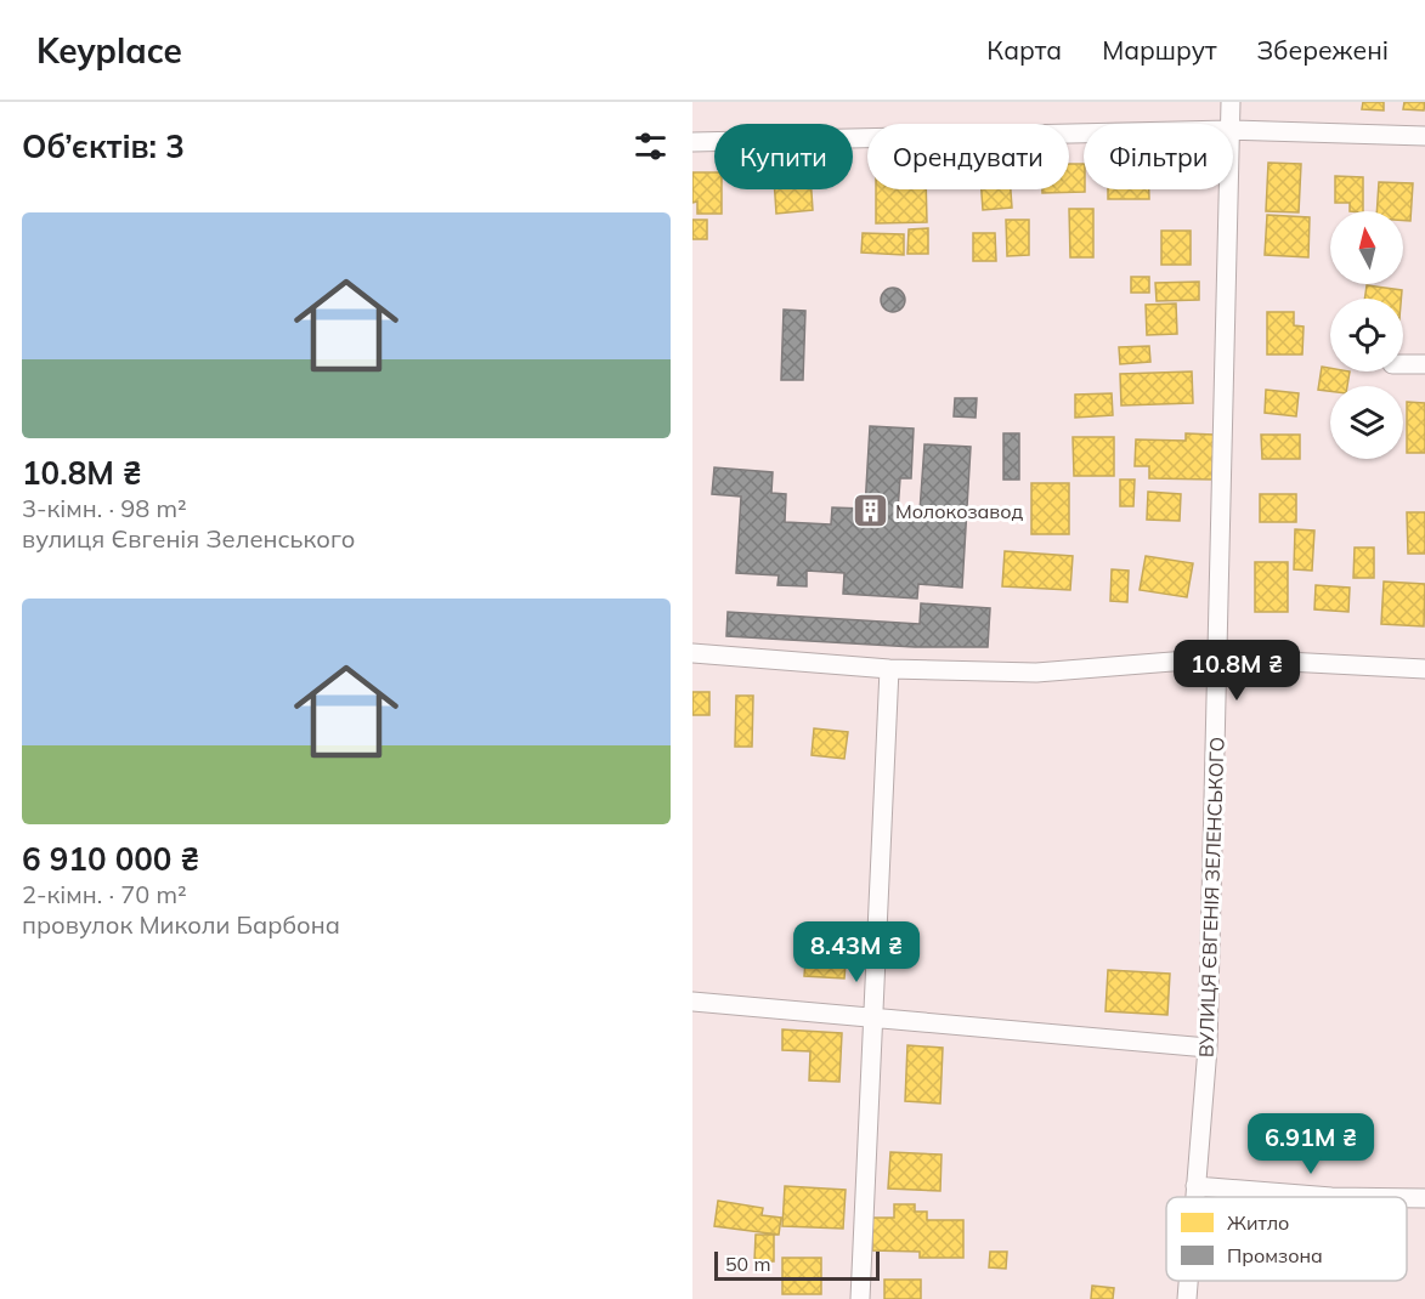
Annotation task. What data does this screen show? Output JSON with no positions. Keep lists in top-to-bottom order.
{
  "streets": {
    "street": ["ВУЛИЦЯ ЄВГЕНІЯ ЗЕЛЕНСЬКОГО"]
  },
  "places": {
    "building": ["Молокозавод"]
  },
  "legend": ["Житло", "Промзона"],
  "scale_bar": "50 m",
  "north": "top",
  "page": {
    "header": "Keyplace",
    "nav": ["Карта", "Маршрут", "Збережені"],
    "heading": "Об’єктів: 3",
    "chip": ["Купити", "Орендувати", "Фільтри"],
    "list": [
      {
        "name": "10.8M ₴",
        "note": "3-кімн. · 98 m² · вулиця Євгенія Зеленського"
      },
      {
        "name": "6 910 000 ₴",
        "note": "2-кімн. · 70 m² · провулок Миколи Барбона"
      }
    ],
    "price": ["10.8M ₴", "8.43M ₴", "6.91M ₴"],
    "scale": "50 m"
  }
}
